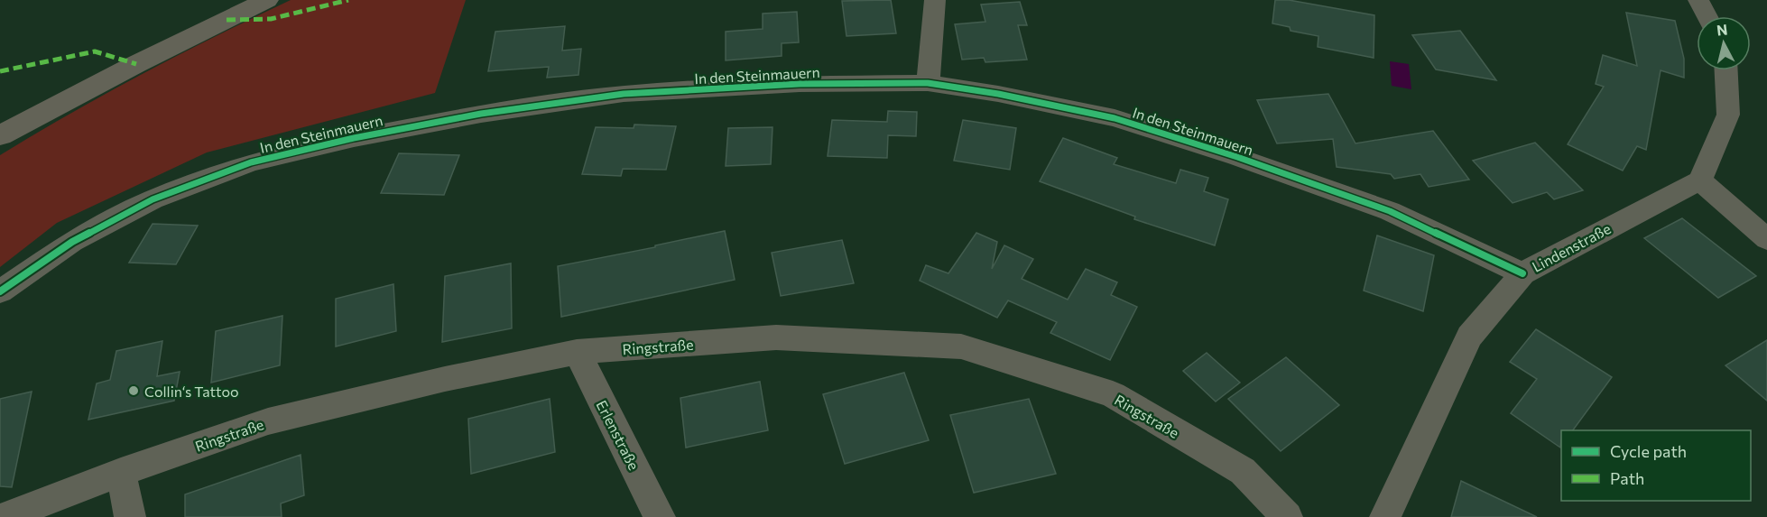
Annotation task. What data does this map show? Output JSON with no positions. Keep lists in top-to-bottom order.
{
  "streets": {
    "street": [
      "In den Steinmauern",
      "Lindenstraße",
      "Ringstraße",
      "Erlenstraße"
    ]
  },
  "crossings": [
    ["In den Steinmauern", "Lindenstraße"],
    ["Ringstraße", "Erlenstraße"]
  ],
  "places": ["Collin‘s Tattoo"],
  "legend": ["Cycle path", "Path"],
  "north": "top"
}
